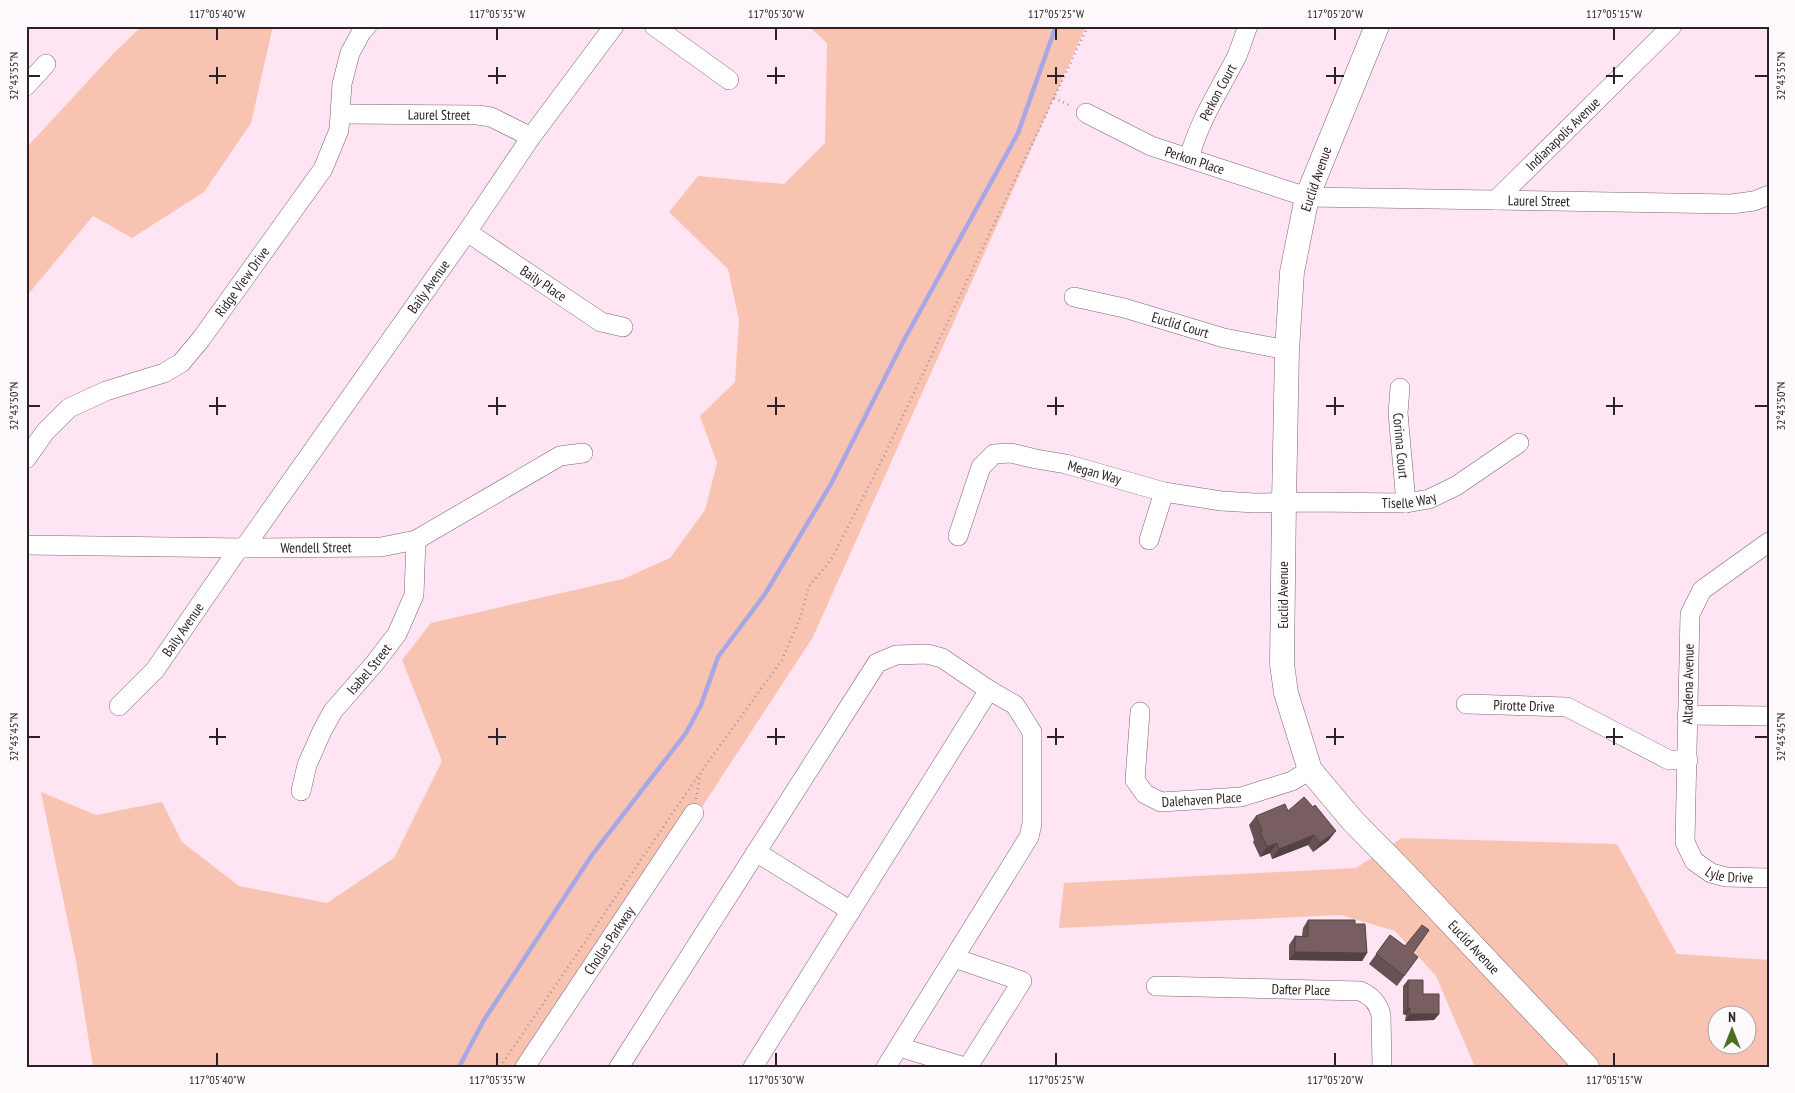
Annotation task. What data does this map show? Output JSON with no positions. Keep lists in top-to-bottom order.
{
  "streets": {
    "main road": ["Euclid Avenue"],
    "street": [
      "Perkon Court",
      "Laurel Street",
      "Indianapolis Avenue",
      "Perkon Place",
      "Ridge View Drive",
      "Baily Place",
      "Baily Avenue",
      "Euclid Court",
      "Corinna Court",
      "Megan Way",
      "Tiselle Way",
      "Wendell Street",
      "Isabel Street",
      "Altadena Avenue",
      "Pirotte Drive",
      "Dalehaven Place",
      "Lyle Drive",
      "Chollas Parkway",
      "Dafter Place"
    ]
  },
  "crossings": [
    ["Perkon Court", "Perkon Place"],
    ["Laurel Street", "Indianapolis Avenue"],
    ["Laurel Street", "Perkon Place"],
    ["Laurel Street", "Euclid Avenue"],
    ["Laurel Street", "Ridge View Drive"],
    ["Laurel Street", "Baily Avenue"],
    ["Perkon Place", "Euclid Avenue"],
    ["Euclid Avenue", "Euclid Court"],
    ["Euclid Avenue", "Megan Way"],
    ["Euclid Avenue", "Tiselle Way"],
    ["Euclid Avenue", "Dalehaven Place"],
    ["Baily Place", "Baily Avenue"],
    ["Baily Avenue", "Wendell Street"],
    ["Corinna Court", "Tiselle Way"],
    ["Megan Way", "Tiselle Way"],
    ["Wendell Street", "Isabel Street"],
    ["Altadena Avenue", "Pirotte Drive"],
    ["Altadena Avenue", "Lyle Drive"]
  ],
  "north": "top",
  "coordinates": [
    "117°05'40\"W",
    "117°05'35\"W",
    "117°05'30\"W",
    "117°05'25\"W",
    "117°05'20\"W",
    "117°05'15\"W",
    "32°43'55\"N",
    "32°43'50\"N",
    "32°43'45\"N"
  ]
}
